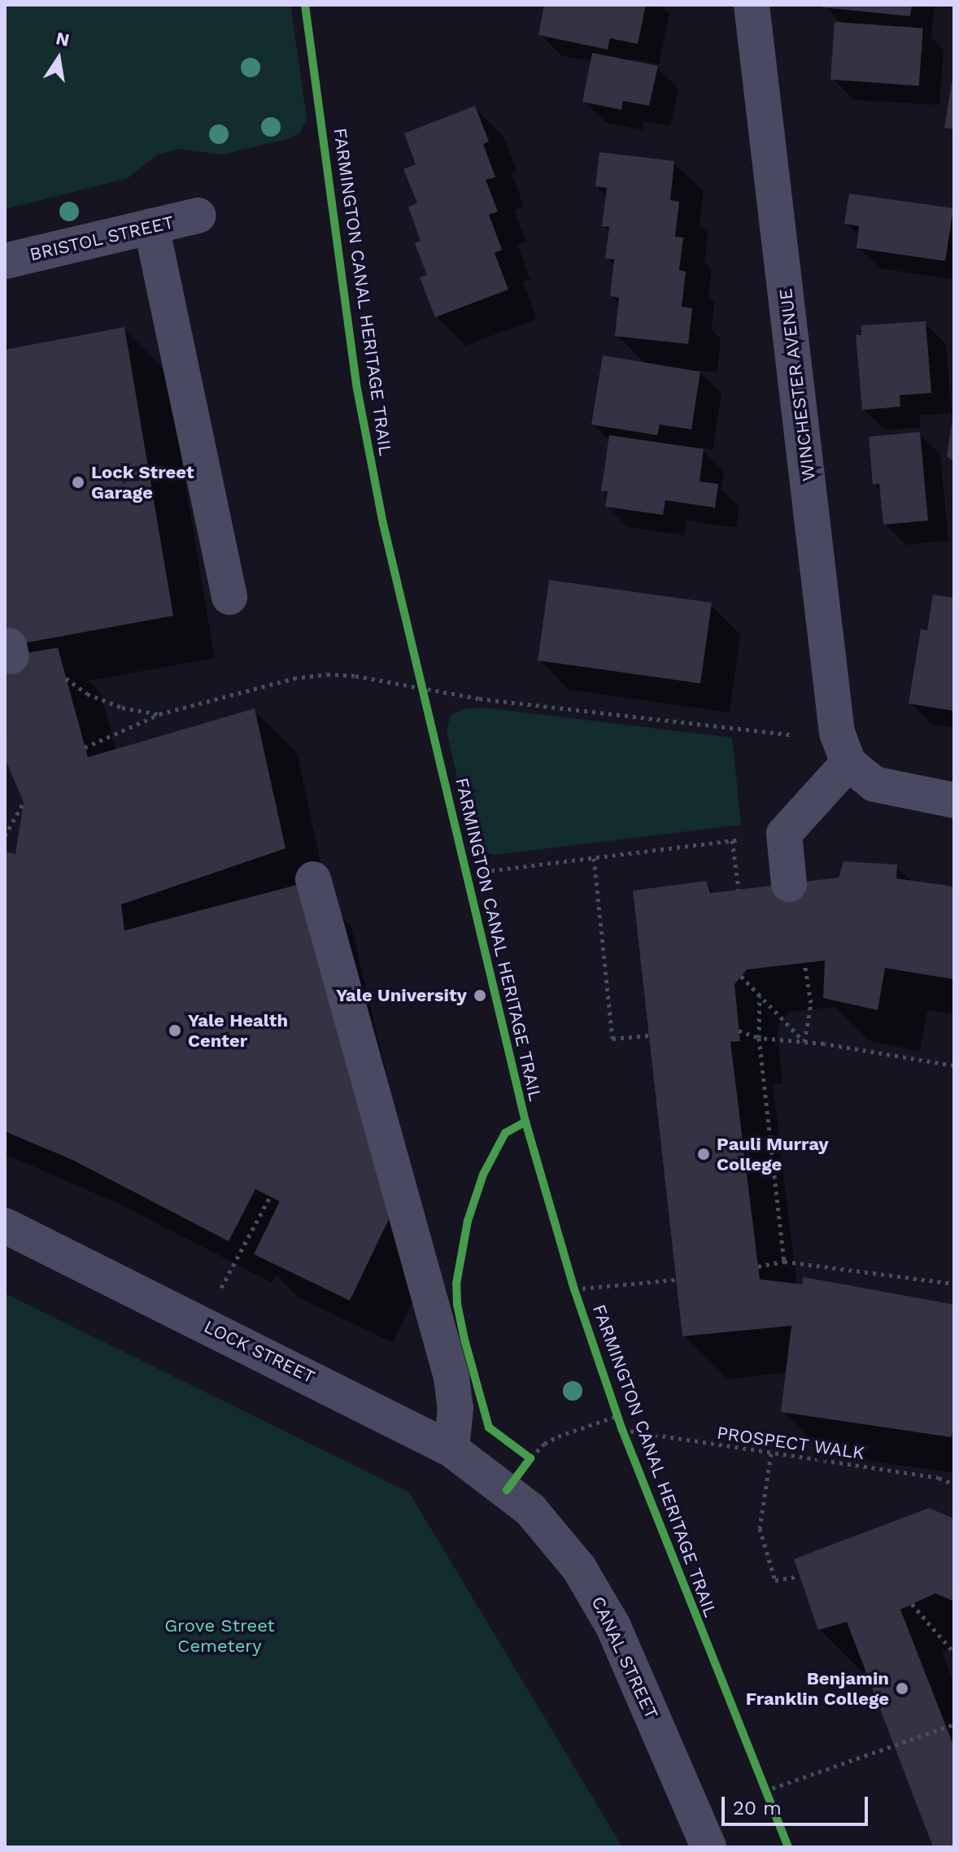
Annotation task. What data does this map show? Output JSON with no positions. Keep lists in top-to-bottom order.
{
  "streets": {
    "street": [
      "BRISTOL STREET",
      "WINCHESTER AVENUE",
      "LOCK STREET",
      "CANAL STREET"
    ],
    "path": ["PROSPECT WALK"],
    "cycle path": ["FARMINGTON CANAL HERITAGE TRAIL"]
  },
  "crossings": [
    ["FARMINGTON CANAL HERITAGE TRAIL", "PROSPECT WALK"],
    ["LOCK STREET", "CANAL STREET"]
  ],
  "parks": ["Grove Street Cemetery"],
  "places": [
    "Lock Street Garage",
    "Yale University",
    "Yale Health Center",
    "Pauli Murray College",
    "Benjamin Franklin College"
  ],
  "scale_bar": "20 m",
  "north": "top"
}
